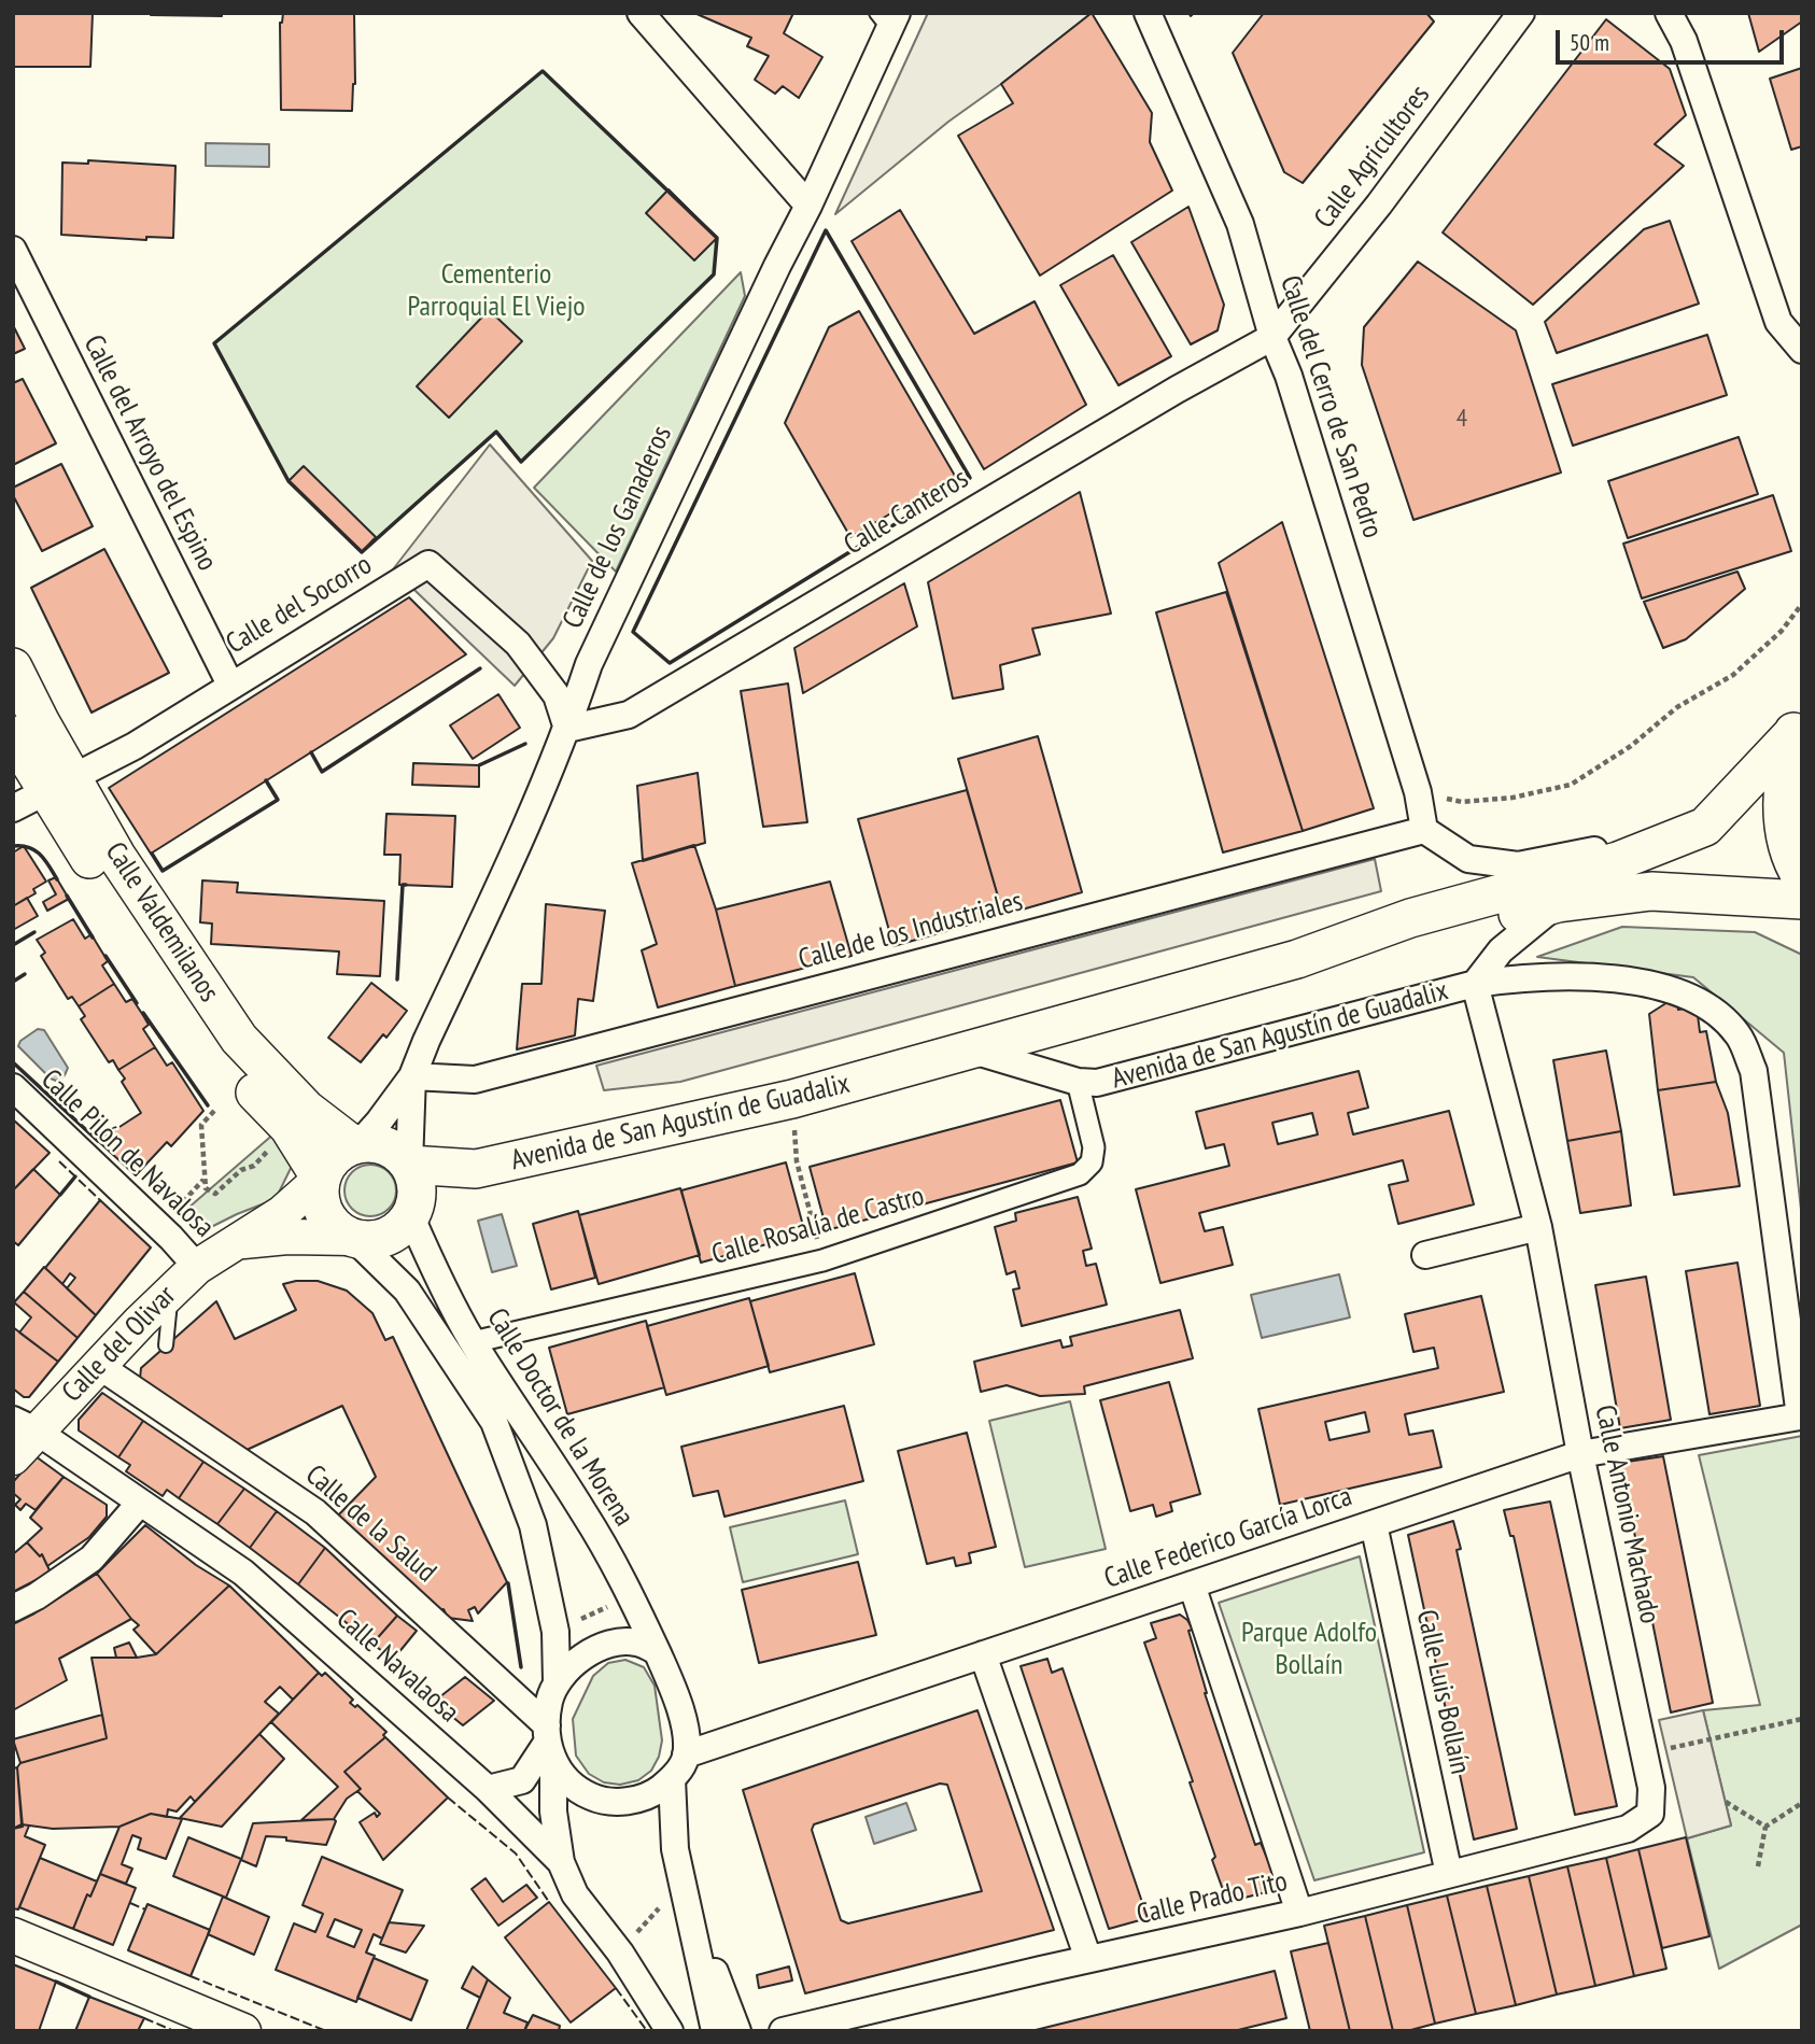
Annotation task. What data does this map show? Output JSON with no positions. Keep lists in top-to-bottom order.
{
  "streets": {
    "main road": ["Calle Valdemilanos", "Avenida de San Agustín de Guadalix"],
    "street": [
      "Calle Agricultores",
      "Calle del Cerro de San Pedro",
      "Calle del Arroyo del Espino",
      "Calle Canteros",
      "Calle de los Ganaderos",
      "Calle del Socorro",
      "Calle de los Industriales",
      "Calle Pilón de Navalosa",
      "Calle Rosalía de Castro",
      "Calle del Olivar",
      "Calle Doctor de la Morena",
      "Calle Antonio Machado",
      "Calle de la Salud",
      "Calle Federico García Lorca",
      "Calle Navalaosa",
      "Calle Luis Bollaín",
      "Calle Prado Tito"
    ]
  },
  "crossings": [
    ["Calle Agricultores", "Calle del Cerro de San Pedro"],
    ["Calle Agricultores", "Calle Canteros"],
    ["Calle del Cerro de San Pedro", "Calle Canteros"],
    ["Calle del Cerro de San Pedro", "Calle de los Industriales"],
    ["Calle del Arroyo del Espino", "Calle del Socorro"],
    ["Calle Canteros", "Calle de los Ganaderos"],
    ["Calle Canteros", "Calle del Socorro"],
    ["Calle de los Ganaderos", "Calle del Socorro"],
    ["Calle de los Ganaderos", "Calle Valdemilanos"],
    ["Calle de los Ganaderos", "Calle de los Industriales"],
    ["Calle de los Ganaderos", "Avenida de San Agustín de Guadalix"],
    ["Calle de los Ganaderos", "Calle del Olivar"],
    ["Calle de los Ganaderos", "Calle Doctor de la Morena"],
    ["Calle del Socorro", "Calle Valdemilanos"],
    ["Calle Valdemilanos", "Avenida de San Agustín de Guadalix"],
    ["Calle Valdemilanos", "Calle del Olivar"],
    ["Calle Valdemilanos", "Calle Doctor de la Morena"],
    ["Avenida de San Agustín de Guadalix", "Calle Rosalía de Castro"],
    ["Avenida de San Agustín de Guadalix", "Calle del Olivar"],
    ["Avenida de San Agustín de Guadalix", "Calle Doctor de la Morena"],
    ["Avenida de San Agustín de Guadalix", "Calle Antonio Machado"],
    ["Avenida de San Agustín de Guadalix", "Calle Federico García Lorca"],
    ["Calle Pilón de Navalosa", "Calle del Olivar"],
    ["Calle Rosalía de Castro", "Calle Doctor de la Morena"],
    ["Calle del Olivar", "Calle Doctor de la Morena"],
    ["Calle del Olivar", "Calle de la Salud"],
    ["Calle del Olivar", "Calle Navalaosa"],
    ["Calle Doctor de la Morena", "Calle de la Salud"],
    ["Calle Doctor de la Morena", "Calle Federico García Lorca"],
    ["Calle Antonio Machado", "Calle Federico García Lorca"],
    ["Calle Antonio Machado", "Calle Prado Tito"],
    ["Calle de la Salud", "Calle Federico García Lorca"],
    ["Calle Federico García Lorca", "Calle Luis Bollaín"],
    ["Calle Luis Bollaín", "Calle Prado Tito"]
  ],
  "parks": ["Cementerio Parroquial El Viejo", "Parque Adolfo Bollaín"],
  "house_numbers": ["4"],
  "scale_bar": "50 m"
}
